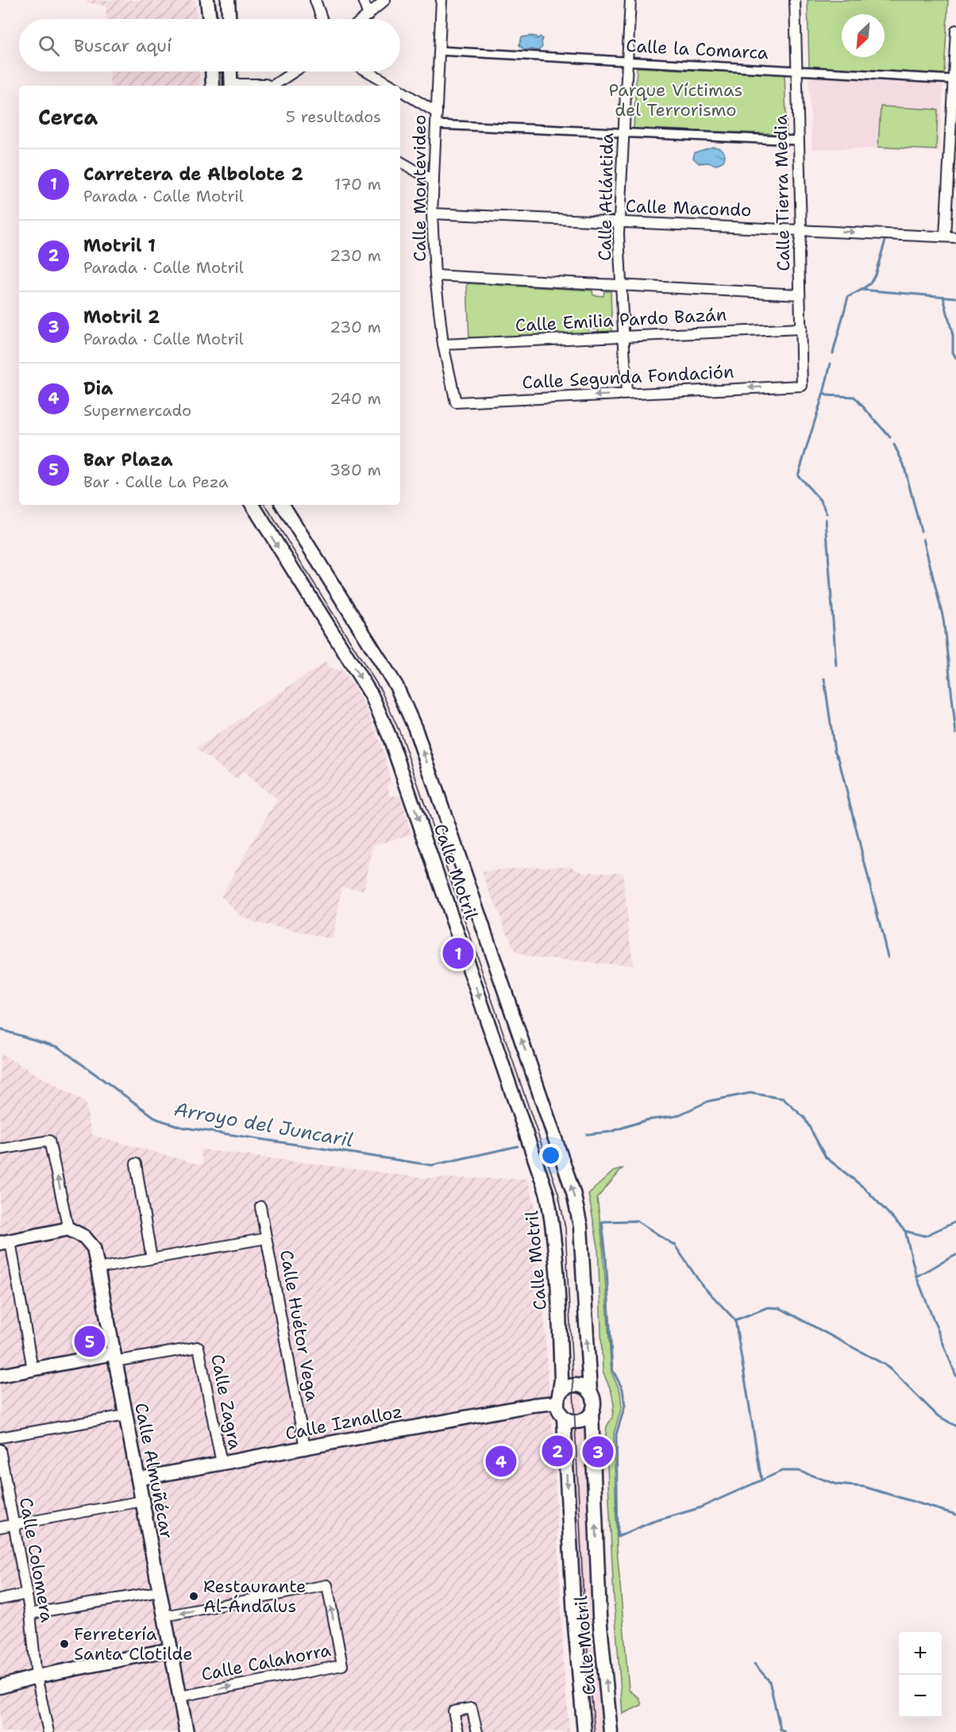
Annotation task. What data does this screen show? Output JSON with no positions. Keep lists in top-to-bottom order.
{
  "streets": {
    "street": [
      "Calle la Comarca",
      "Calle Montevideo",
      "Calle Tierra Media",
      "Calle Atlántida",
      "Calle Macondo",
      "Calle Emilia Pardo Bazán",
      "Calle Segunda Fondación",
      "Calle Motril",
      "Calle Huétor Vega",
      "Calle Zagra",
      "Calle Iznalloz",
      "Calle Almuñécar",
      "Calle Colomera",
      "Calle Calahorra"
    ]
  },
  "crossings": [
    ["Calle la Comarca", "Calle Montevideo"],
    ["Calle la Comarca", "Calle Tierra Media"],
    ["Calle la Comarca", "Calle Atlántida"],
    ["Calle Montevideo", "Calle Macondo"],
    ["Calle Montevideo", "Calle Emilia Pardo Bazán"],
    ["Calle Montevideo", "Calle Segunda Fondación"],
    ["Calle Tierra Media", "Calle Macondo"],
    ["Calle Tierra Media", "Calle Emilia Pardo Bazán"],
    ["Calle Tierra Media", "Calle Segunda Fondación"],
    ["Calle Atlántida", "Calle Macondo"],
    ["Calle Atlántida", "Calle Emilia Pardo Bazán"],
    ["Calle Atlántida", "Calle Segunda Fondación"],
    ["Calle Motril", "Calle Iznalloz"],
    ["Calle Huétor Vega", "Calle Iznalloz"],
    ["Calle Huétor Vega", "Calle Almuñécar"],
    ["Calle Zagra", "Calle Iznalloz"],
    ["Calle Zagra", "Calle Almuñécar"],
    ["Calle Iznalloz", "Calle Almuñécar"],
    ["Calle Almuñécar", "Calle Calahorra"]
  ],
  "one_way": ["Calle Segunda Fondación"],
  "water": ["Arroyo del Juncaril"],
  "parks": ["Parque Víctimas del Terrorismo"],
  "places": ["Restaurante Al-Ándalus", "Ferretería Santa Clotilde"],
  "north": "bottom left",
  "page": {
    "search": "Buscar aquí",
    "heading": ["Cerca", "5 resultados"],
    "list": [
      {
        "mark": "1",
        "name": "Carretera de Albolote 2",
        "note": "Parada · Calle Motril",
        "value": "170 m"
      },
      {
        "mark": "2",
        "name": "Motril 1",
        "note": "Parada · Calle Motril",
        "value": "230 m"
      },
      {
        "mark": "3",
        "name": "Motril 2",
        "note": "Parada · Calle Motril",
        "value": "230 m"
      },
      {
        "mark": "4",
        "name": "Dia",
        "note": "Supermercado",
        "value": "240 m"
      },
      {
        "mark": "5",
        "name": "Bar Plaza",
        "note": "Bar · Calle La Peza",
        "value": "380 m"
      }
    ],
    "pins": [
      "1",
      "5",
      "2",
      "3",
      "4"
    ],
    "map_buttons": ["+", "−"]
  }
}
